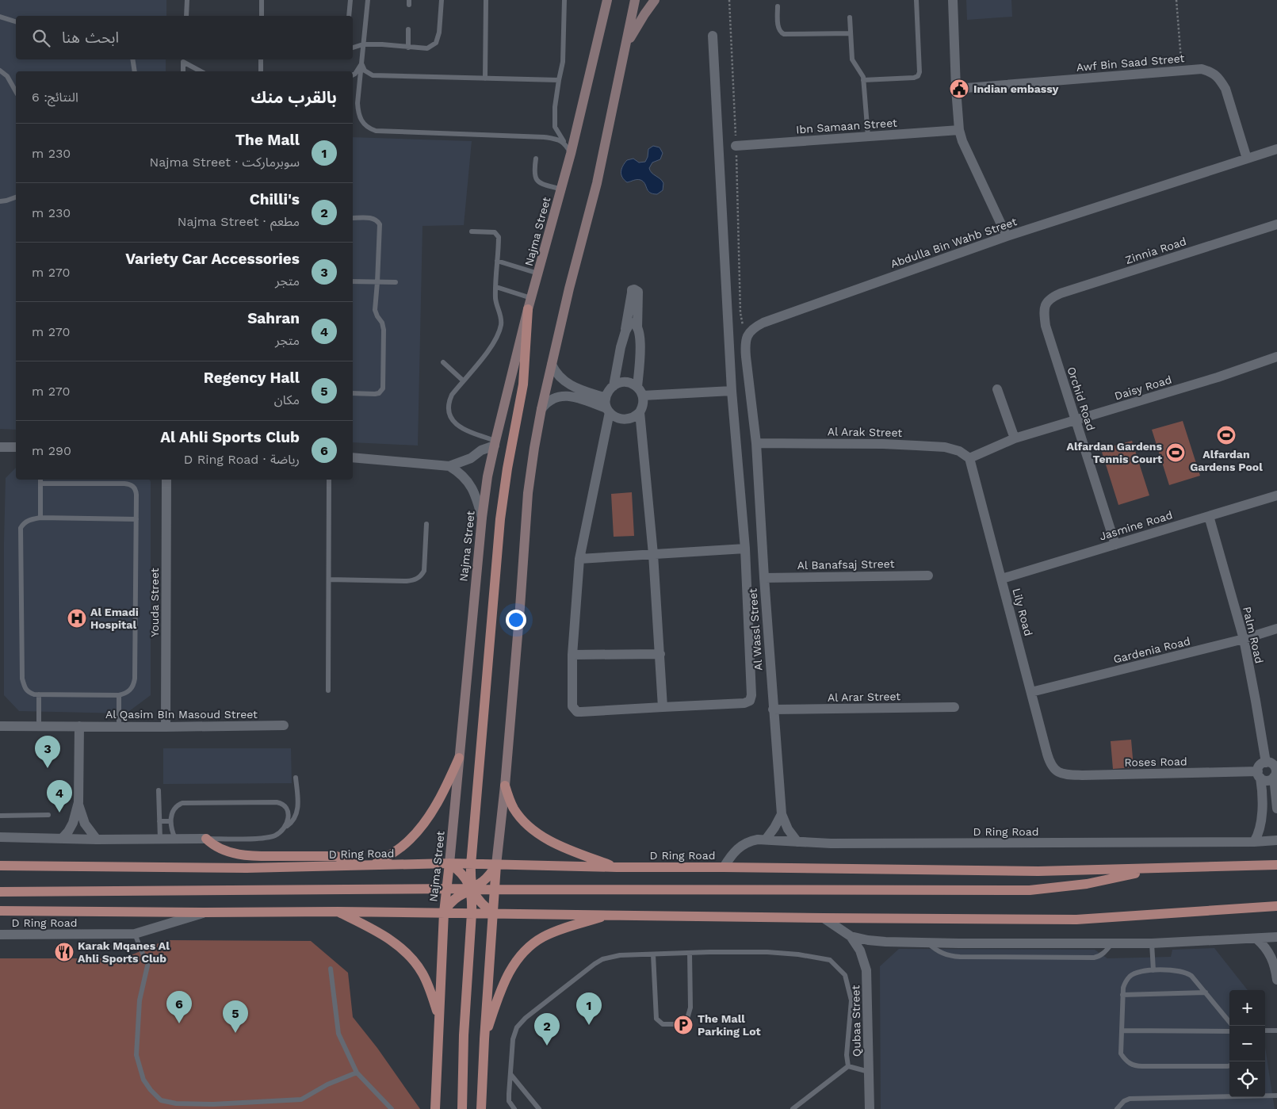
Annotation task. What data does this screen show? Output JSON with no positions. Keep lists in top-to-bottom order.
{
  "streets": {
    "main road": ["Najma Street", "D Ring Road"],
    "street": [
      "Awf Bin Saad Street",
      "Ibn Samaan Street",
      "Abdulla Bin Wahb Street",
      "Zinnia Road",
      "Daisy Road",
      "Orchid Road",
      "Al Arak Street",
      "Jasmine Road",
      "Al Banafsaj Street",
      "Youda Street",
      "Lily Road",
      "Al Wassl Street",
      "Palm Road",
      "Gardenia Road",
      "Al Arar Street",
      "Al Qasim BIn Masoud Street",
      "Qubaa Street"
    ]
  },
  "crossings": [
    ["Awf Bin Saad Street", "Abdulla Bin Wahb Street"],
    ["Najma Street", "D Ring Road"],
    ["Zinnia Road", "Orchid Road"],
    ["Daisy Road", "Orchid Road"],
    ["Daisy Road", "Al Arak Street"],
    ["Daisy Road", "Lily Road"],
    ["Orchid Road", "Jasmine Road"],
    ["Al Arak Street", "Lily Road"],
    ["Al Arak Street", "Al Wassl Street"],
    ["Jasmine Road", "Lily Road"],
    ["Jasmine Road", "Palm Road"],
    ["Al Banafsaj Street", "Al Wassl Street"],
    ["Youda Street", "Al Qasim BIn Masoud Street"],
    ["Lily Road", "Palm Road"],
    ["Lily Road", "Gardenia Road"],
    ["Al Wassl Street", "Al Arar Street"],
    ["Al Wassl Street", "D Ring Road"],
    ["Palm Road", "Gardenia Road"]
  ],
  "places": {
    "public building": ["Indian embassy"],
    "sports": ["Alfardan Gardens Pool", "Alfardan Gardens Tennis Court"],
    "hospital": ["Al Emadi Hospital"],
    "restaurant": ["Karak Mqanes Al Ahli Sports Club"],
    "parking": ["The Mall Parking Lot"]
  },
  "page": {
    "search": "ابحث هنا",
    "heading": ["بالقرب منك", "النتائج: 6"],
    "list": [
      {
        "mark": "1",
        "name": "The Mall",
        "note": "سوبرماركت · Najma Street",
        "value": "230 m"
      },
      {
        "mark": "2",
        "name": "Chilli's",
        "note": "مطعم · Najma Street",
        "value": "230 m"
      },
      {
        "mark": "3",
        "name": "Variety Car Accessories",
        "note": "متجر",
        "value": "270 m"
      },
      {
        "mark": "4",
        "name": "Sahran",
        "note": "متجر",
        "value": "270 m"
      },
      {
        "mark": "5",
        "name": "Regency Hall",
        "note": "مكان",
        "value": "270 m"
      },
      {
        "mark": "6",
        "name": "Al Ahli Sports Club",
        "note": "رياضة · D Ring Road",
        "value": "290 m"
      }
    ],
    "pins": [
      "3",
      "4",
      "6",
      "1",
      "5",
      "2"
    ],
    "map_buttons": ["+", "−"]
  }
}
